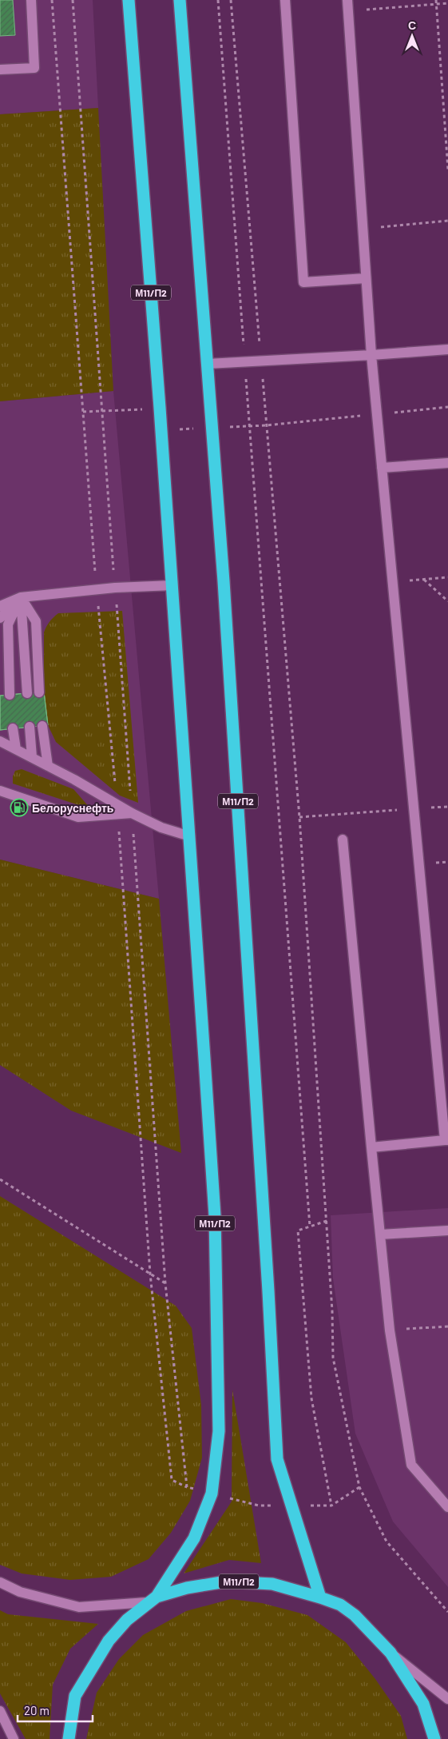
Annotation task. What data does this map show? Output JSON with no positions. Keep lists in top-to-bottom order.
{
  "streets": {
    "highway": ["М11/П2"]
  },
  "places": {
    "fuel station": ["Белоруснефть"]
  },
  "scale_bar": "20 m",
  "north": "top"
}
